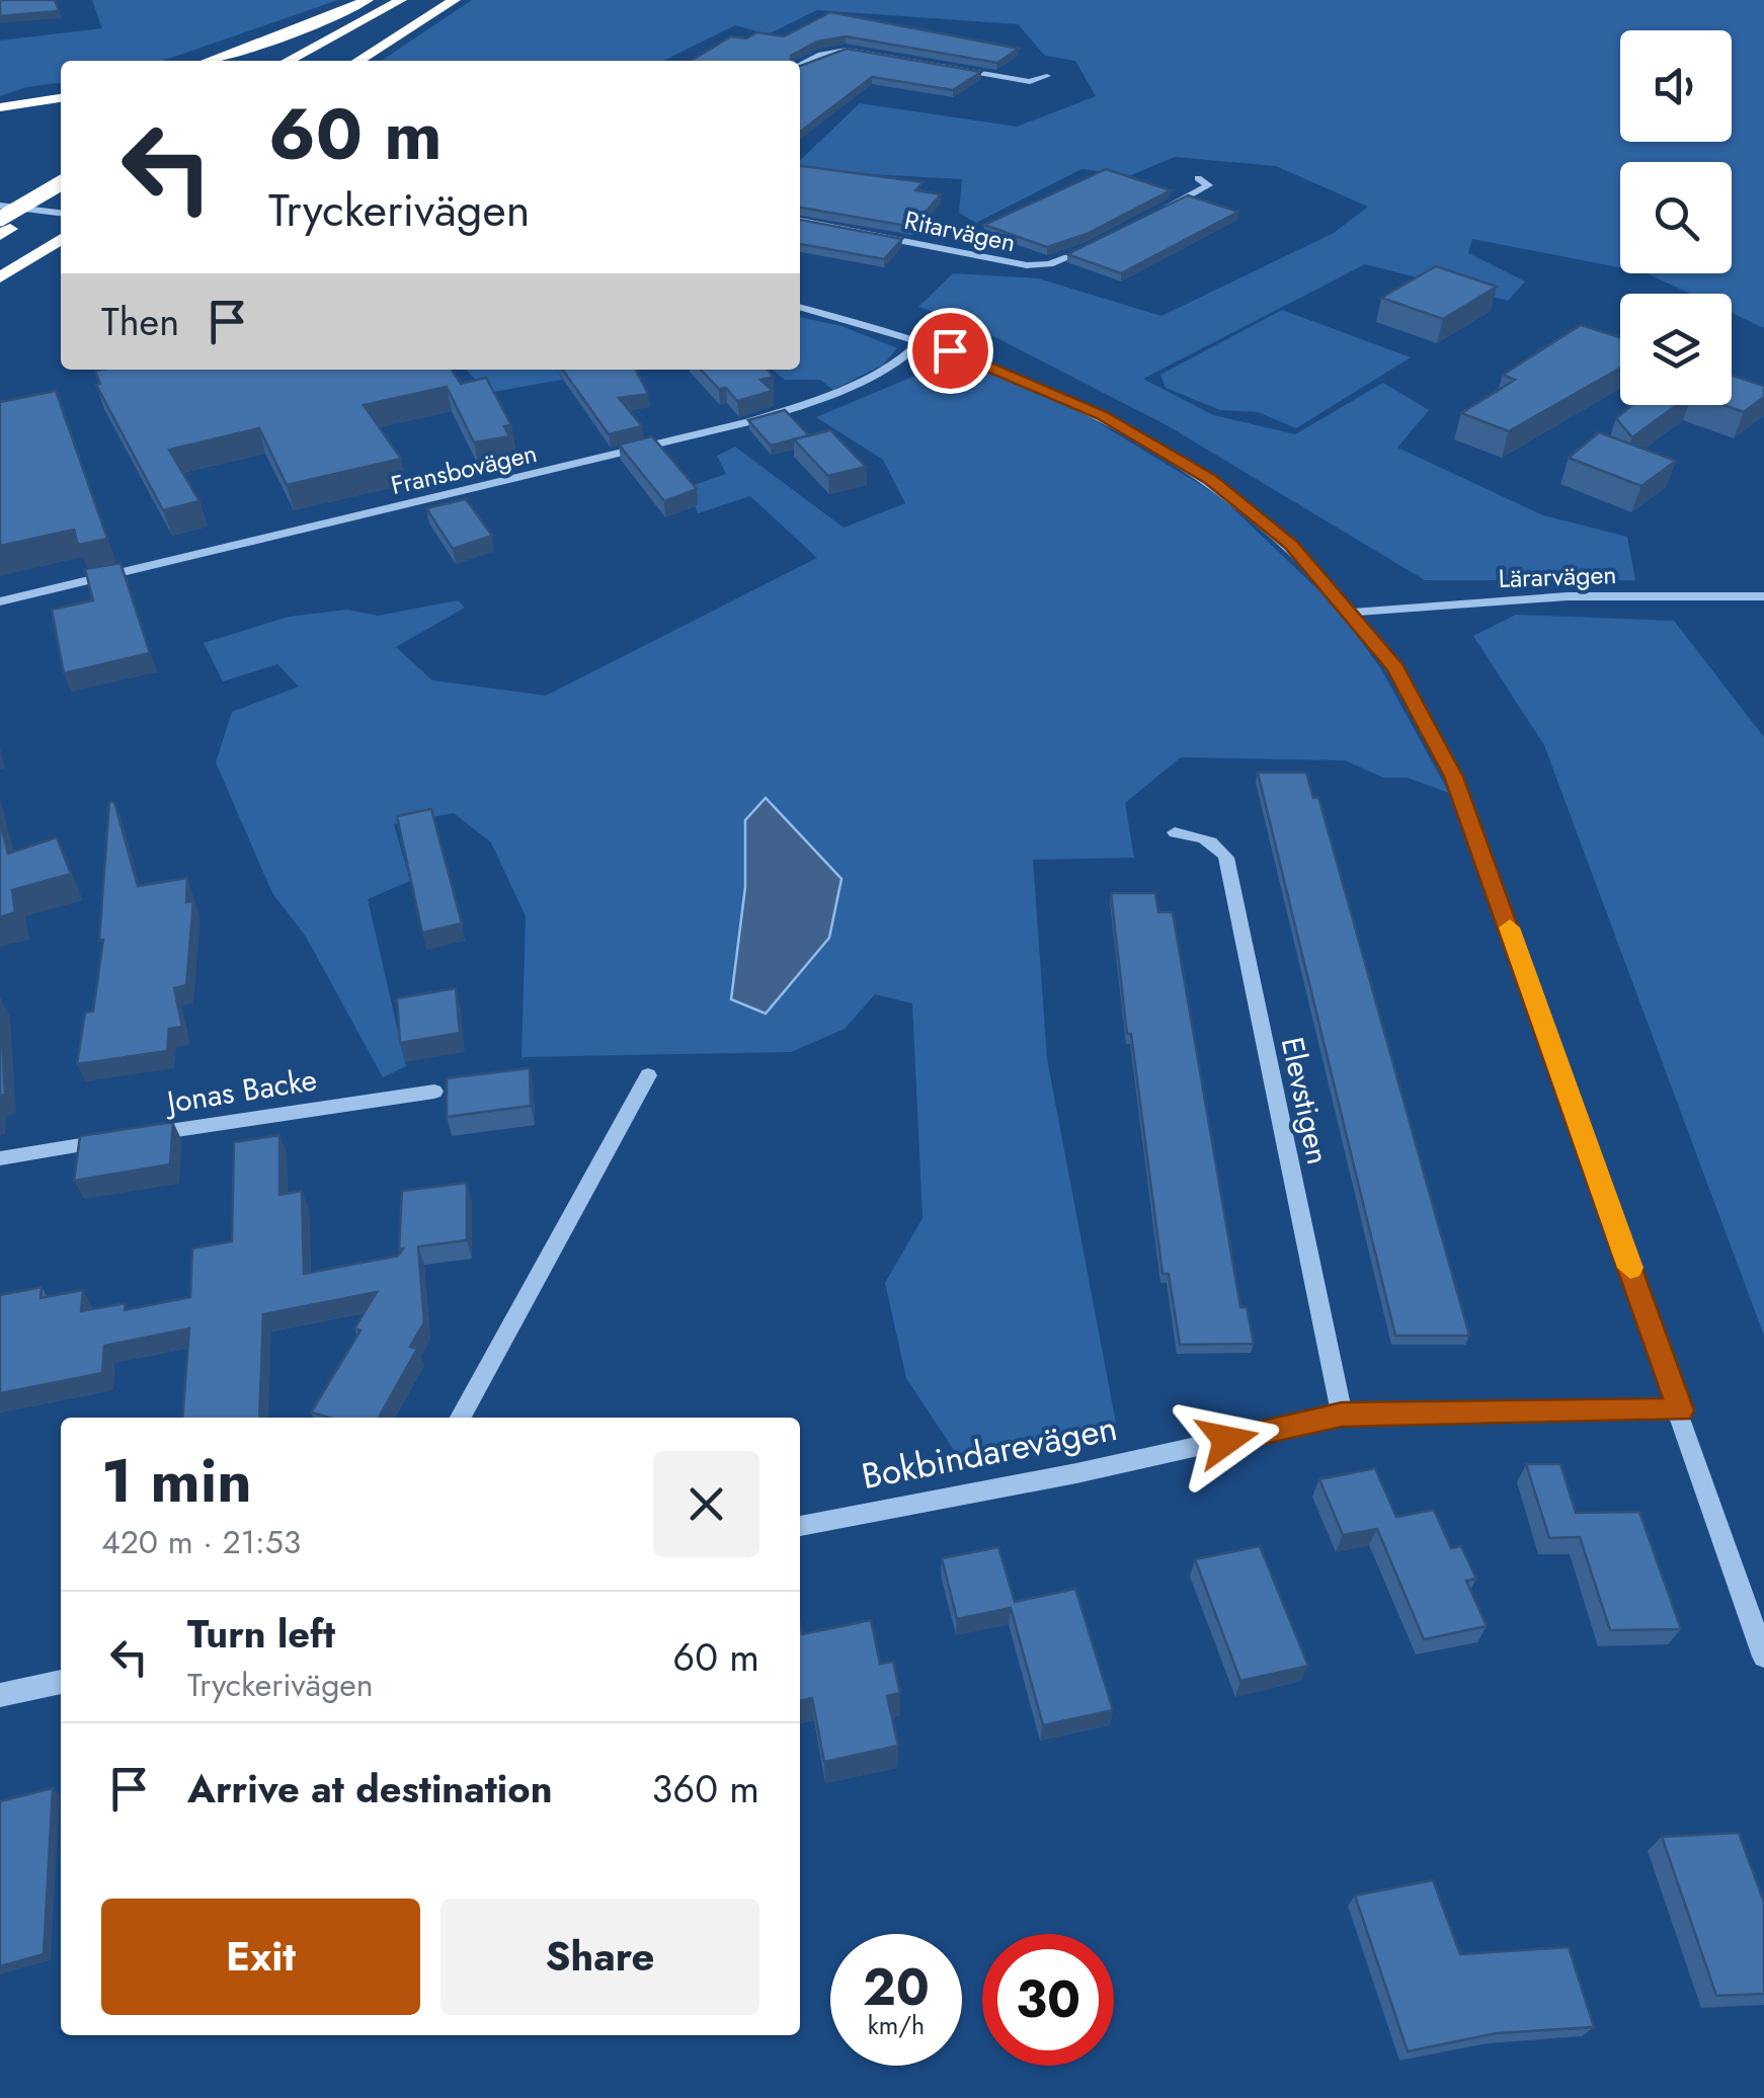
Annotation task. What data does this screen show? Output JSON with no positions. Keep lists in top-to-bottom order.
{
  "streets": {
    "street": [
      "Ritarvägen",
      "Fransbovägen",
      "Lärarvägen",
      "Jonas Backe",
      "Elevstigen",
      "Bokbindarevägen"
    ]
  },
  "crossings": [
    ["Elevstigen", "Bokbindarevägen"]
  ],
  "page": {
    "turn": ["60 m", "Tryckerivägen"],
    "then": "Then",
    "heading": ["1 min", "420 m · 21:53"],
    "list": [
      {
        "name": "Turn left",
        "note": "Tryckerivägen",
        "value": "60 m"
      },
      {
        "name": "Arrive at destination",
        "value": "360 m"
      }
    ],
    "buttons": ["Exit", "Share"],
    "speed": "20 km/h",
    "limit": "30"
  }
}
